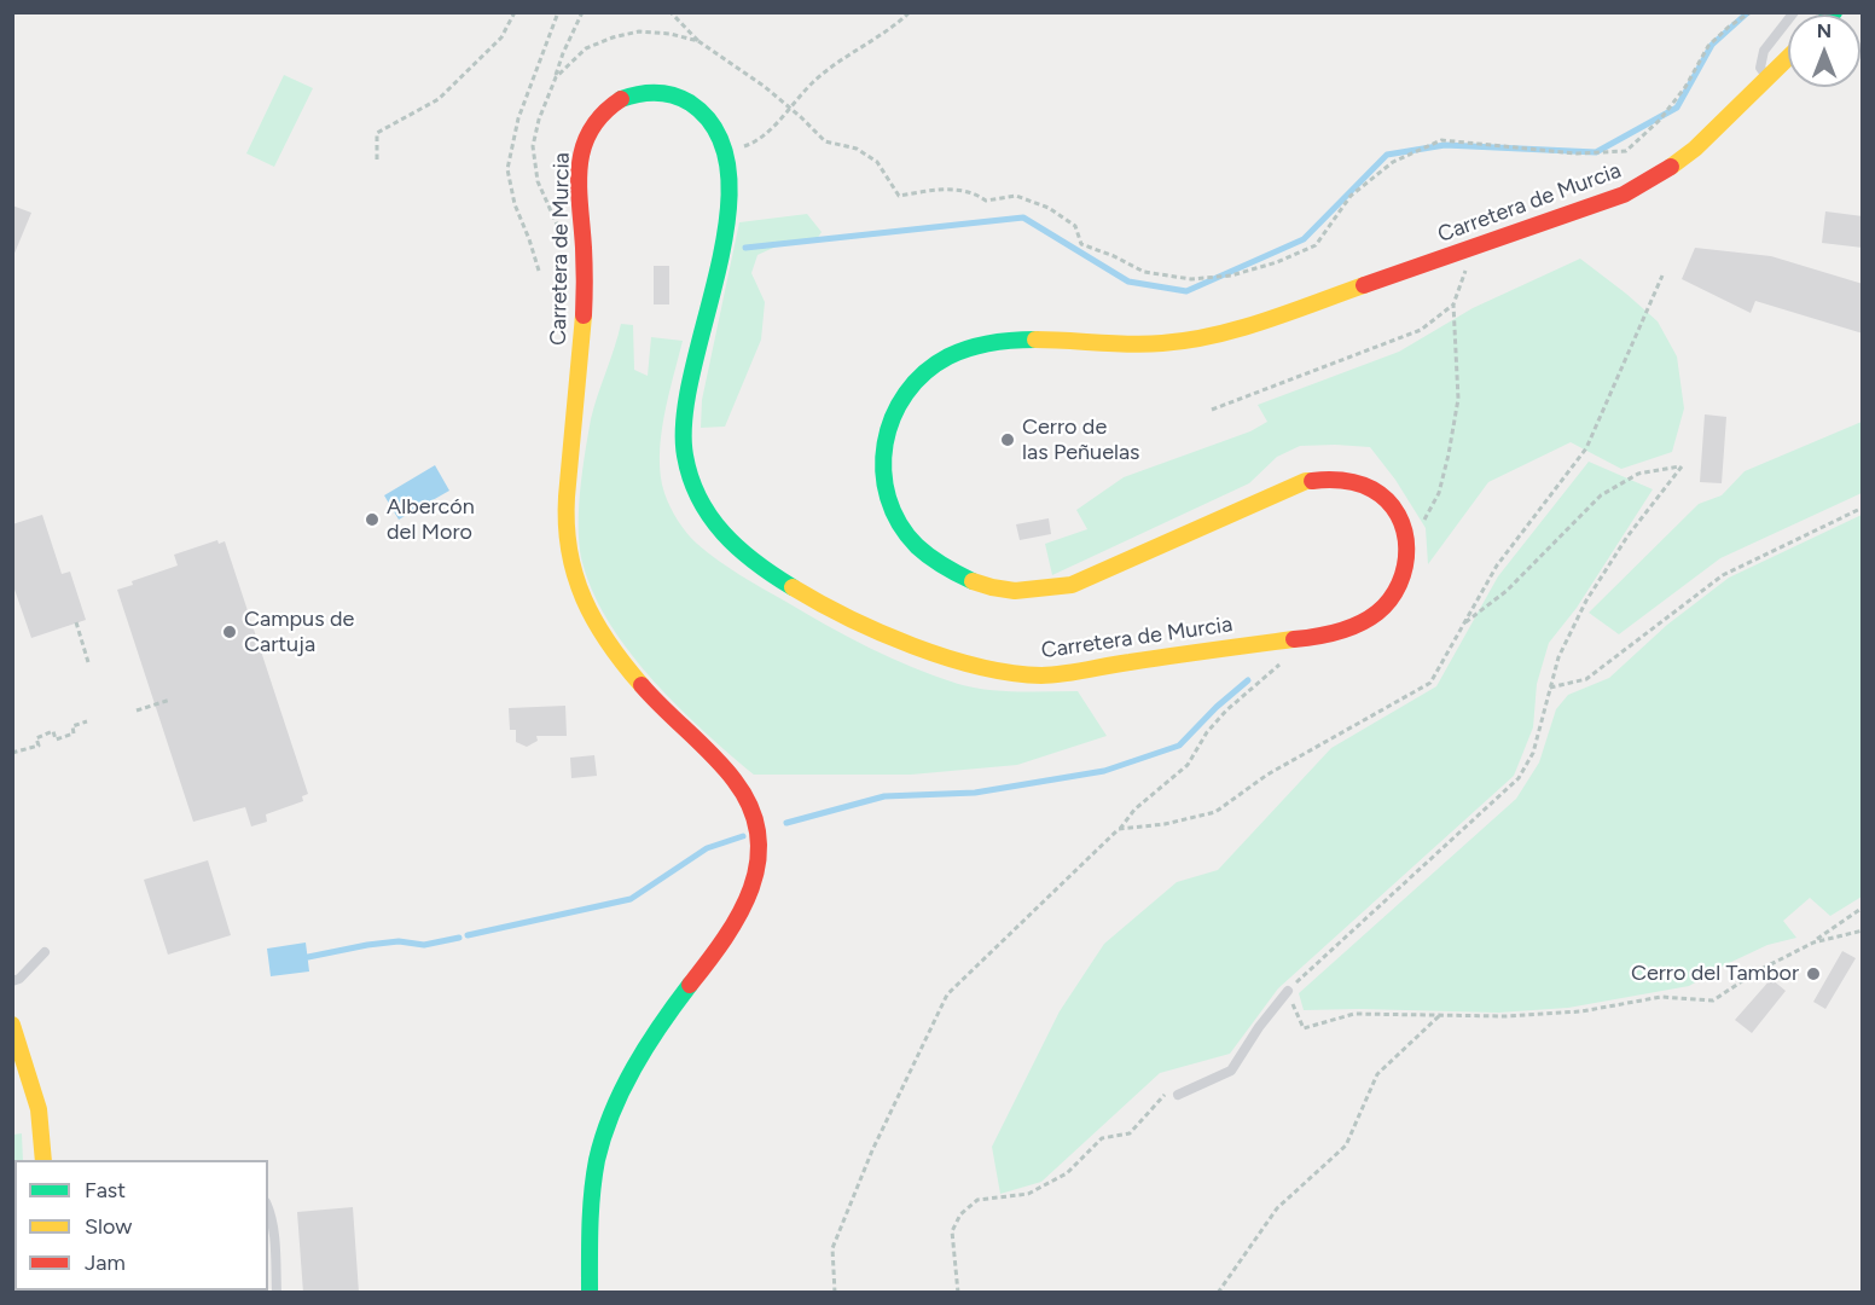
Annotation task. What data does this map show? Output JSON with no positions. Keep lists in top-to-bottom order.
{
  "streets": {
    "main road": ["Carretera de Murcia"]
  },
  "places": [
    "Cerro de las Peñuelas",
    "Albercón del Moro",
    "Campus de Cartuja",
    "Cerro del Tambor"
  ],
  "legend": ["Fast", "Slow", "Jam"],
  "north": "top"
}
